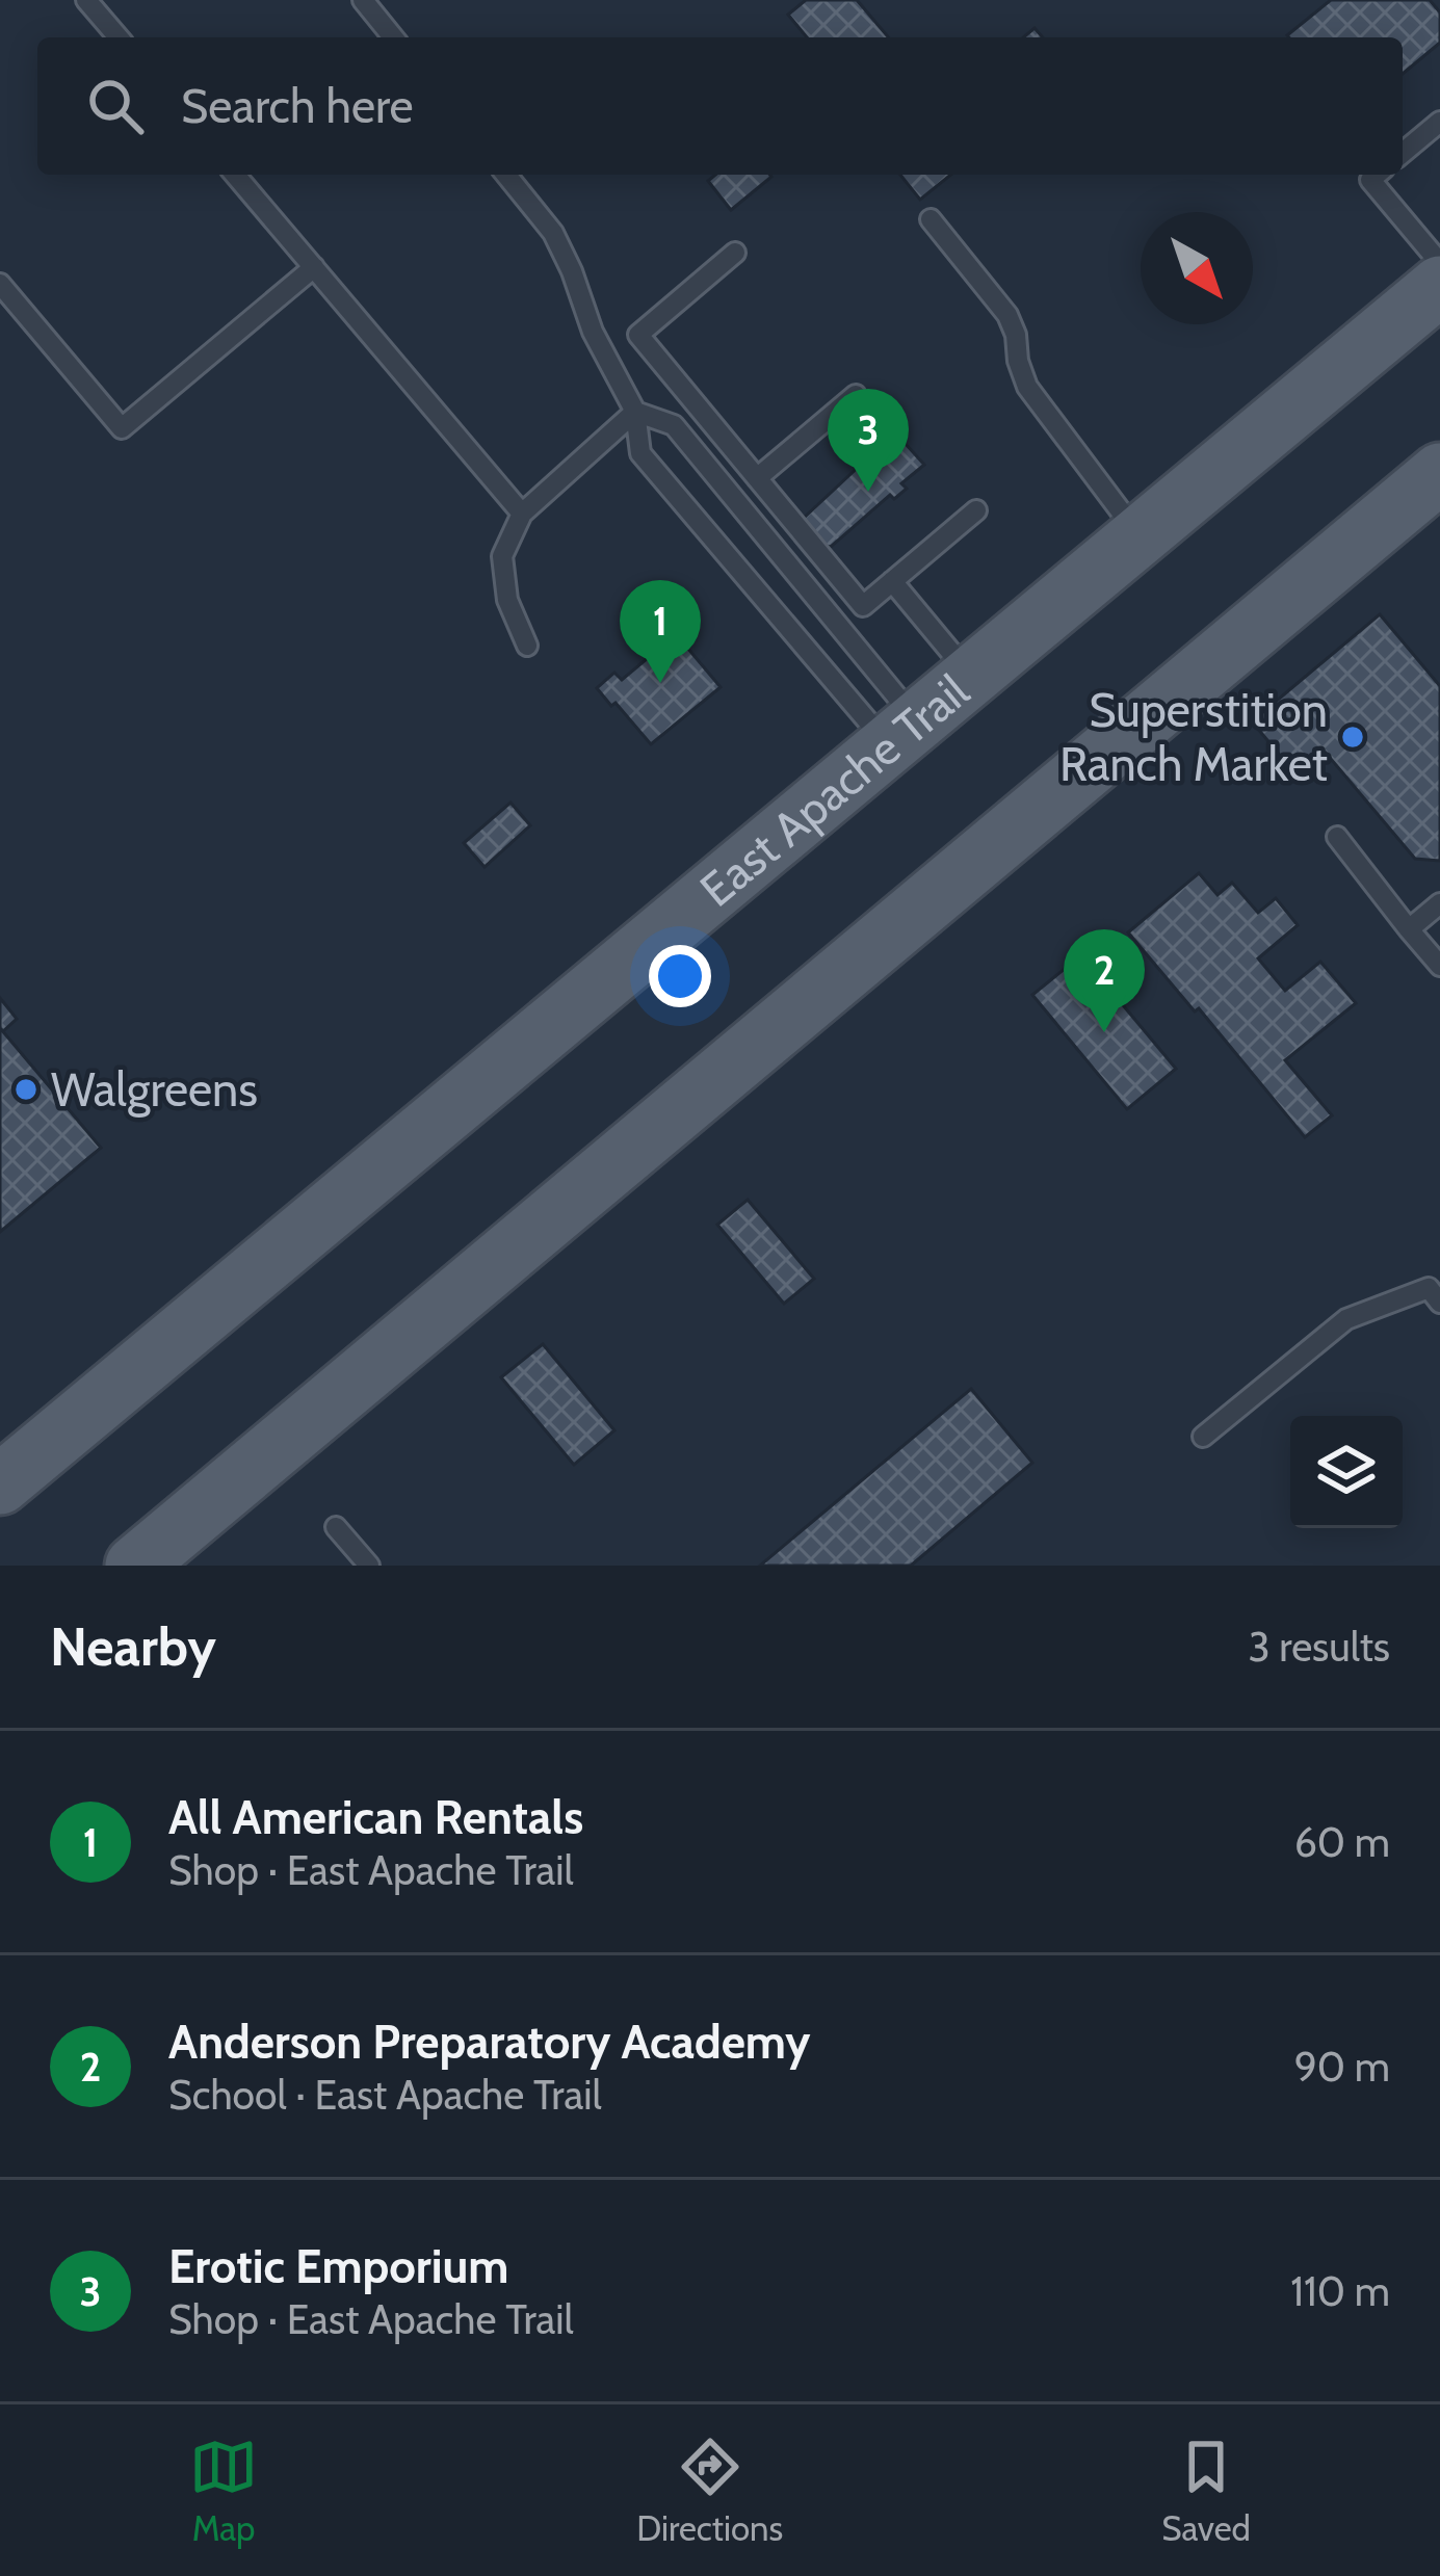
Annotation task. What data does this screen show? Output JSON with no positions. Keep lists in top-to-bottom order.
{
  "streets": {
    "main road": ["East Apache Trail"]
  },
  "places": ["Superstition Ranch Market", "Walgreens"],
  "north": "bottom right",
  "page": {
    "search": "Search here",
    "pins": ["3", "1", "2"],
    "heading": ["Nearby", "3 results"],
    "list": [
      {
        "mark": "1",
        "name": "All American Rentals",
        "note": "Shop · East Apache Trail",
        "value": "60 m"
      },
      {
        "mark": "2",
        "name": "Anderson Preparatory Academy",
        "note": "School · East Apache Trail",
        "value": "90 m"
      },
      {
        "mark": "3",
        "name": "Erotic Emporium",
        "note": "Shop · East Apache Trail",
        "value": "110 m"
      }
    ],
    "nav": ["Map", "Directions", "Saved"]
  }
}
